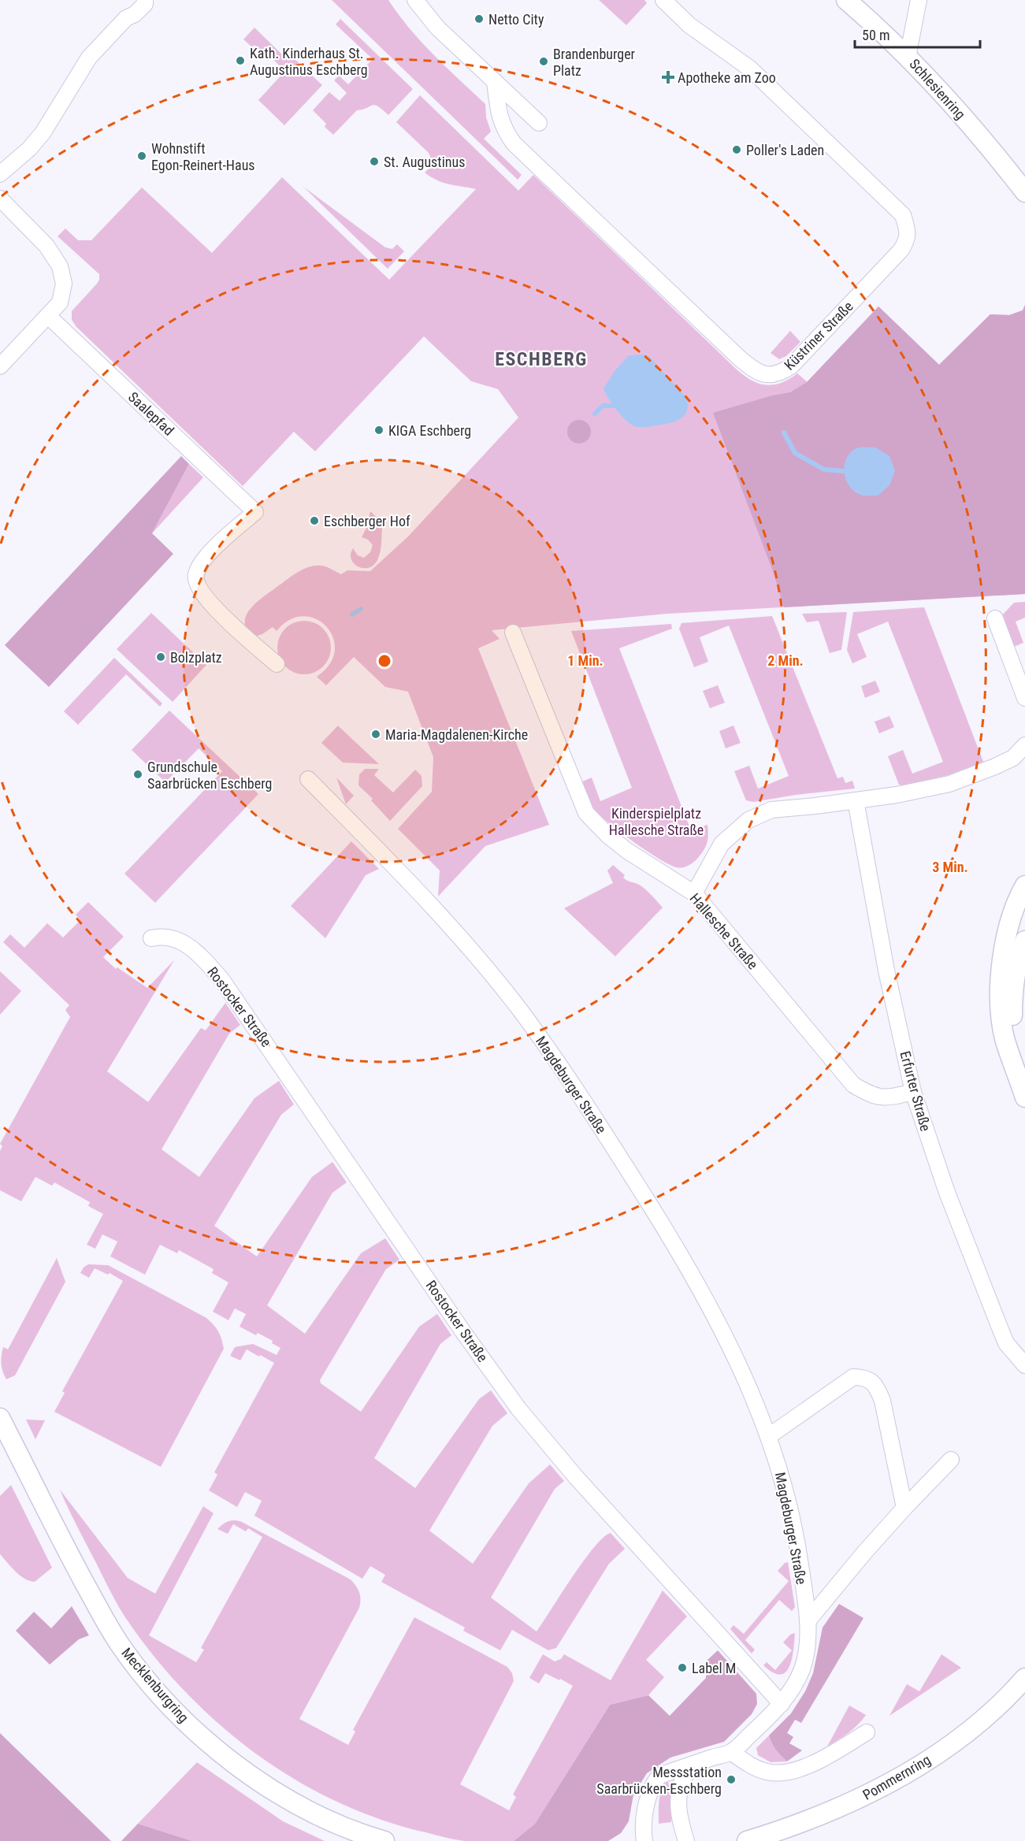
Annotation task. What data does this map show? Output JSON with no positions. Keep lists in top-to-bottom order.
{
  "streets": {
    "street": [
      "Schlesienring",
      "Küstriner Straße",
      "Saalepfad",
      "Hallesche Straße",
      "Rostocker Straße",
      "Magdeburger Straße",
      "Erfurter Straße",
      "Mecklenburgring",
      "Pommernring"
    ]
  },
  "crossings": [
    ["Hallesche Straße", "Erfurter Straße"],
    ["Rostocker Straße", "Magdeburger Straße"]
  ],
  "districts": ["ESCHBERG"],
  "parks": ["Kinderspielplatz Hallesche Straße"],
  "places": {
    "other": [
      "Netto City",
      "Kath. Kinderhaus St. Augustinus Eschberg",
      "Brandenburger Platz",
      "Poller's Laden",
      "Wohnstift Egon-Reinert-Haus",
      "St. Augustinus",
      "KIGA Eschberg",
      "Eschberger Hof",
      "Bolzplatz",
      "Maria-Magdalenen-Kirche",
      "Grundschule Saarbrücken Eschberg",
      "Label M",
      "Messstation Saarbrücken-Eschberg"
    ],
    "health": ["Apotheke am Zoo"]
  },
  "scale_bar": "50 m",
  "rings": ["1 Min.", "2 Min.", "3 Min."]
}
